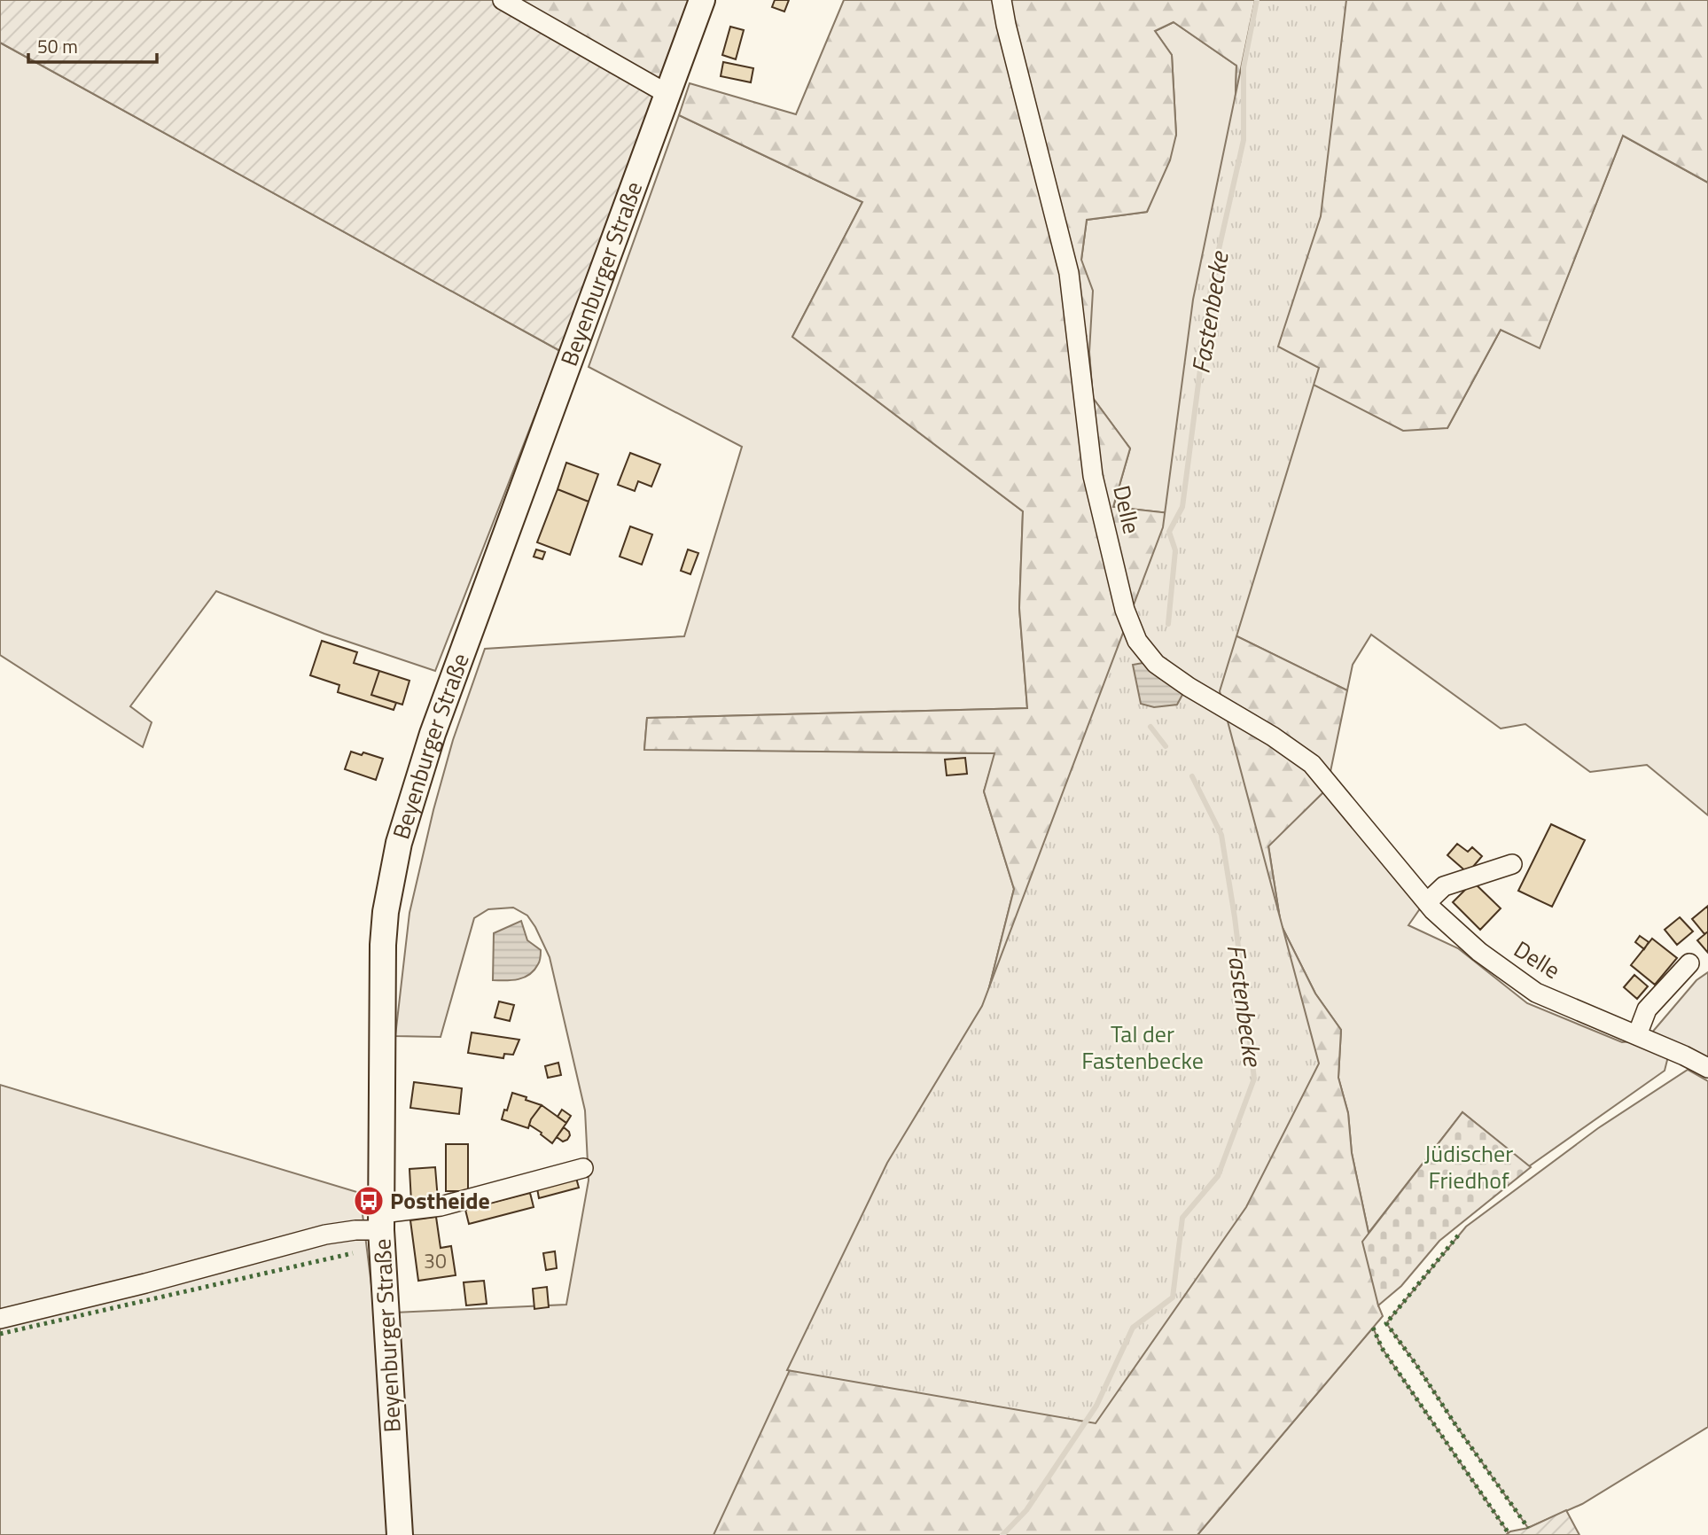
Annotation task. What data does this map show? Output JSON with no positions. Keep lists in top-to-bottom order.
{
  "streets": {
    "main road": ["Beyenburger Straße"],
    "street": ["Delle"]
  },
  "water": ["Fastenbecke"],
  "parks": ["Tal der Fastenbecke", "Jüdischer Friedhof"],
  "places": {
    "bus stop": ["Postheide"]
  },
  "house_numbers": ["30"],
  "scale_bar": "50 m"
}
